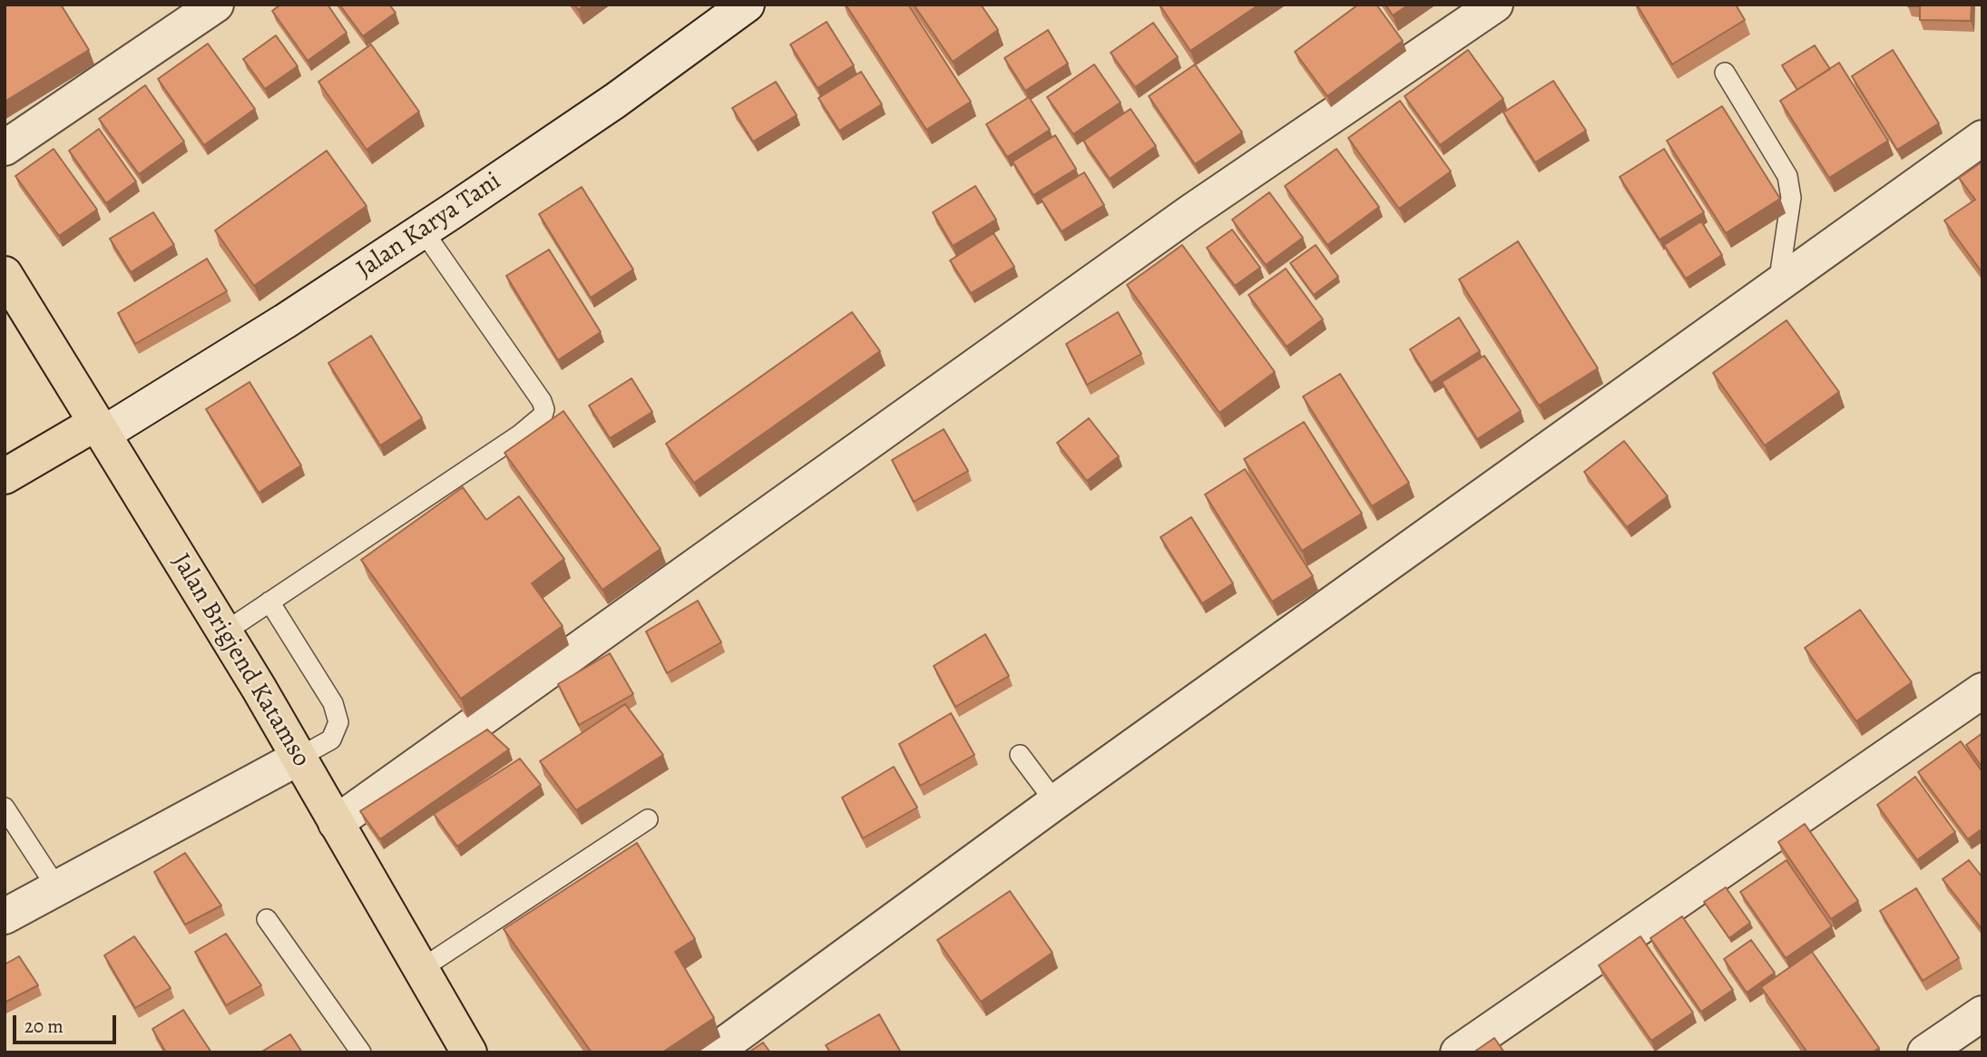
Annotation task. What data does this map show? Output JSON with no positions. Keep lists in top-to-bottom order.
{
  "streets": {
    "main road": ["Jalan Brigjend Katamso"],
    "street": ["Jalan Karya Tani"]
  },
  "crossings": [
    ["Jalan Karya Tani", "Jalan Brigjend Katamso"]
  ],
  "scale_bar": "20 m"
}
